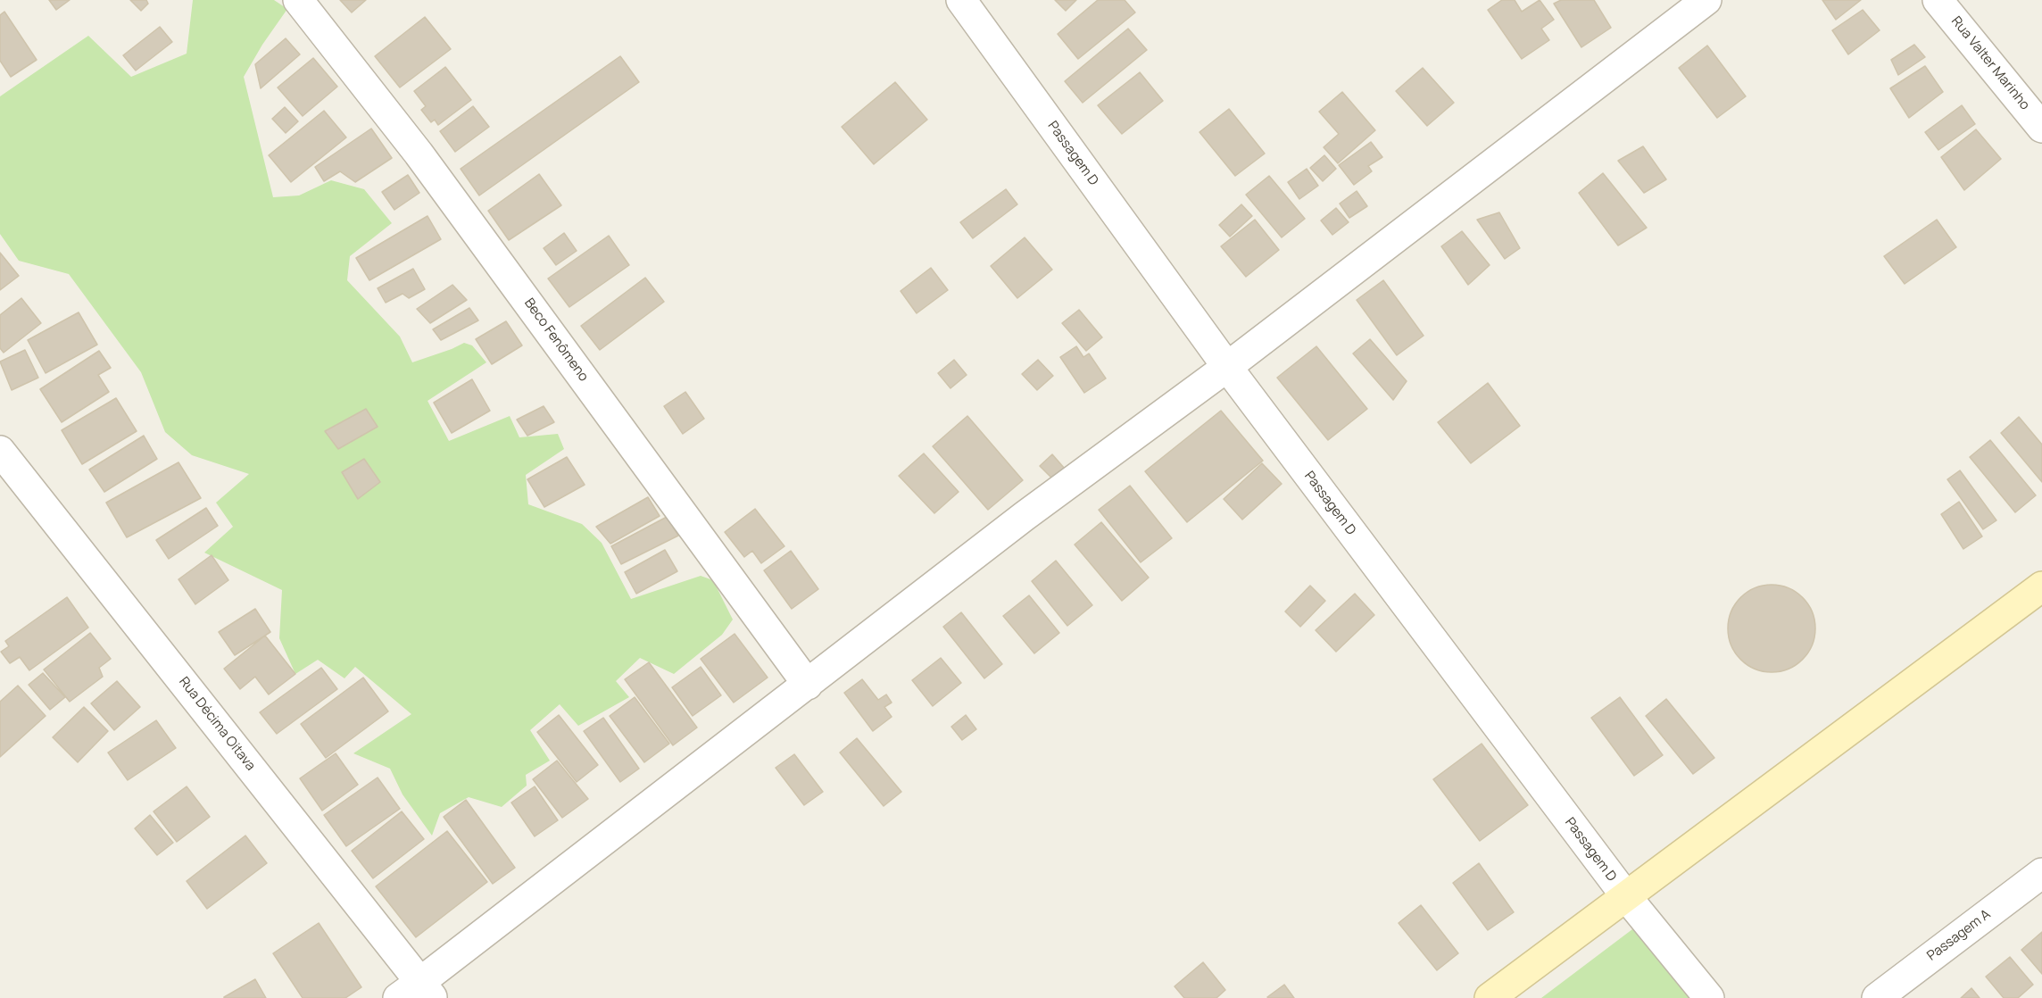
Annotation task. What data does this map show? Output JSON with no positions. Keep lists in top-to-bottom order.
{
  "streets": {
    "street": [
      "Rua Valter Marinho",
      "Passagem D",
      "Beco Fenômeno",
      "Rua Décima Oitava",
      "Passagem A"
    ]
  }
}
